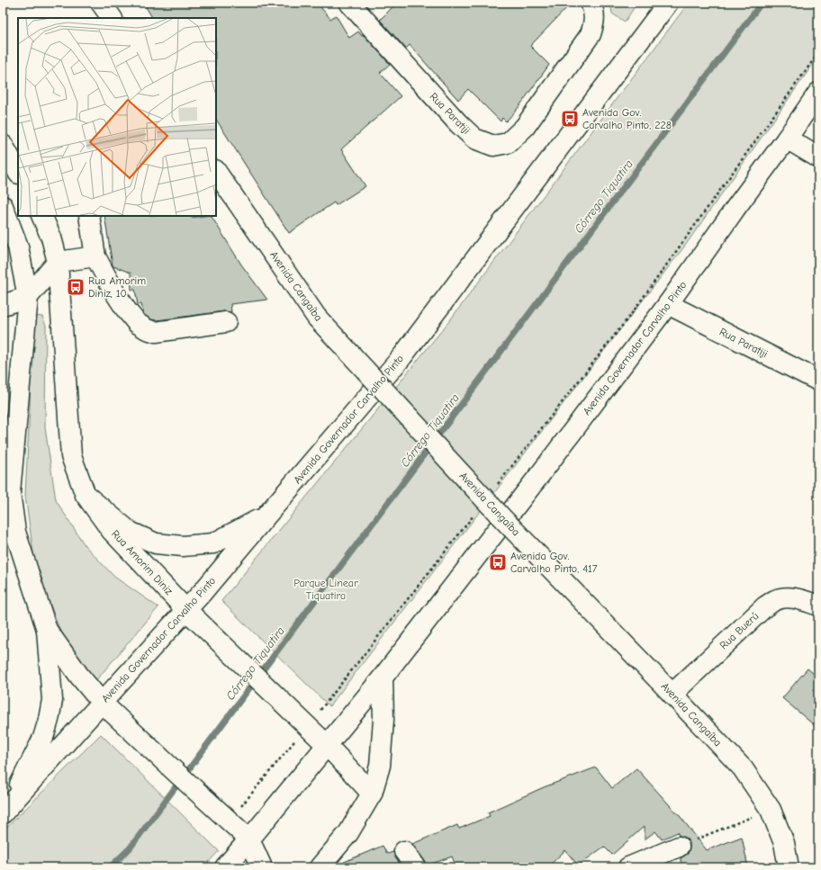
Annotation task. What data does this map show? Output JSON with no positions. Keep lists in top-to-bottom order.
{
  "streets": {
    "main road": [
      "Rua Paratiji",
      "Avenida Cangaíba",
      "Avenida Governador Carvalho Pinto",
      "Rua Amorim Diniz",
      "Rua Buerú"
    ]
  },
  "crossings": [
    ["Rua Paratiji", "Avenida Governador Carvalho Pinto"],
    ["Avenida Cangaíba", "Rua Buerú"],
    ["Avenida Governador Carvalho Pinto", "Rua Amorim Diniz"]
  ],
  "water": ["Córrego Tiquatira"],
  "parks": ["Parque Linear Tiquatira"],
  "places": {
    "bus stop": ["Avenida Gov. Carvalho Pinto, 228", "Rua Amorim Diniz, 10", "Avenida Gov. Carvalho Pinto, 417"]
  }
}
